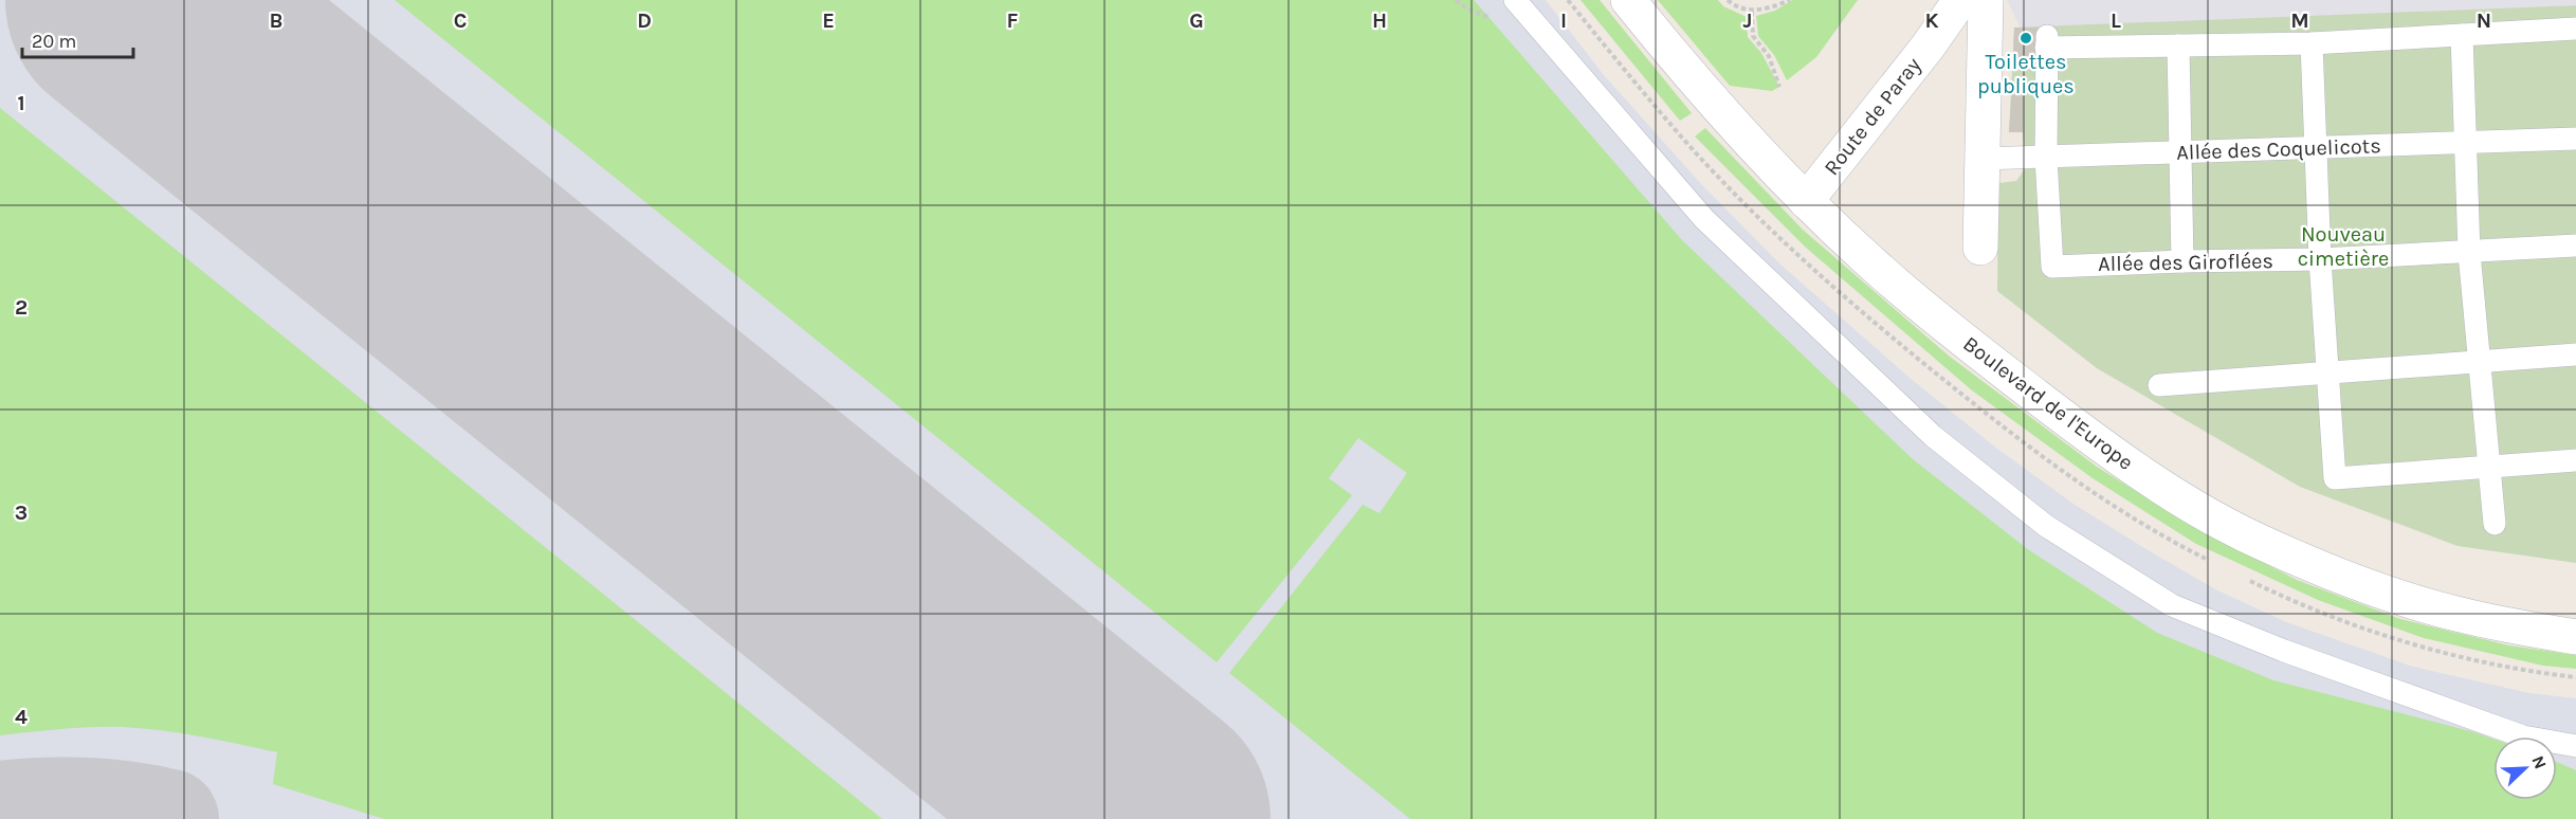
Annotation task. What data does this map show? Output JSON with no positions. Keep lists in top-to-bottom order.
{
  "streets": {
    "main road": ["Route de Paray", "Boulevard de l'Europe"],
    "lane": ["Allée des Coquelicots", "Allée des Giroflées"]
  },
  "crossings": [
    ["Route de Paray", "Boulevard de l'Europe"],
    ["Allée des Coquelicots", "Allée des Giroflées"]
  ],
  "parks": ["Nouveau cimetière"],
  "places": ["Toilettes publiques"],
  "scale_bar": "20 m",
  "north": "top right",
  "grid": {
    "columns": [
      "B",
      "C",
      "D",
      "E",
      "F",
      "G",
      "H",
      "I",
      "J",
      "K",
      "L",
      "M",
      "N"
    ],
    "rows": [
      "1",
      "2",
      "3",
      "4"
    ]
  }
}
